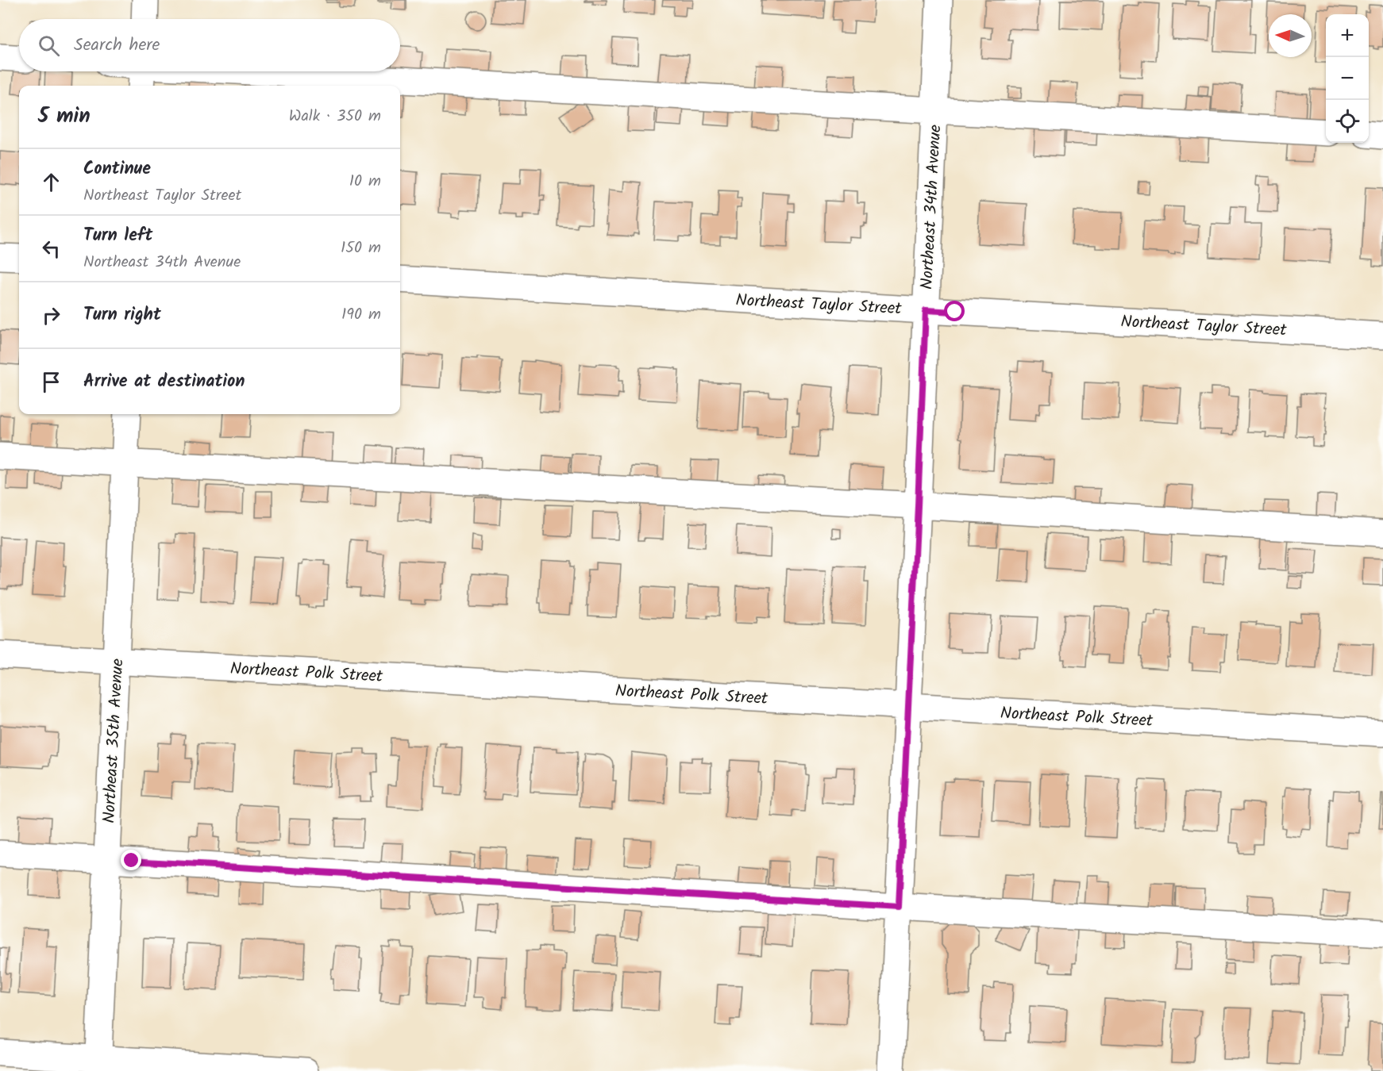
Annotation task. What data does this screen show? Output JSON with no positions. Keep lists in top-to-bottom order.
{
  "streets": {
    "street": [
      "Northeast 34th Avenue",
      "Northeast Taylor Street",
      "Northeast Polk Street",
      "Northeast 35th Avenue"
    ]
  },
  "crossings": [
    ["Northeast 34th Avenue", "Northeast Taylor Street"],
    ["Northeast 34th Avenue", "Northeast Polk Street"],
    ["Northeast Polk Street", "Northeast 35th Avenue"]
  ],
  "north": "left",
  "page": {
    "map_buttons": ["+", "−"],
    "search": "Search here",
    "heading": ["5 min", "Walk · 350 m"],
    "list": [
      ["Continue", "Northeast Taylor Street", "10 m"],
      ["Turn left", "Northeast 34th Avenue", "150 m"],
      ["Turn right", "190 m"],
      "Arrive at destination"
    ]
  }
}
